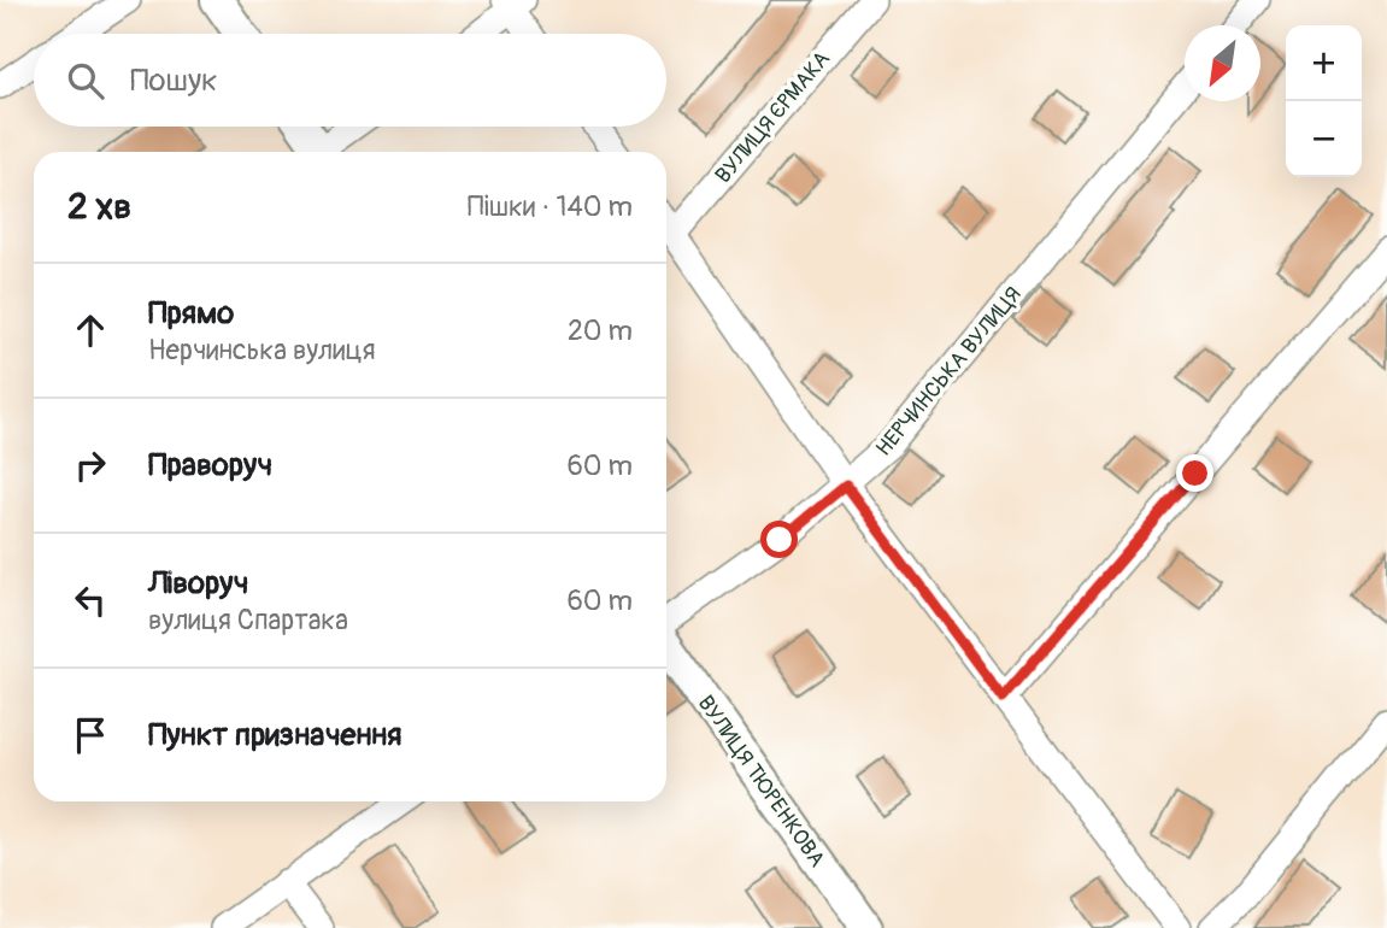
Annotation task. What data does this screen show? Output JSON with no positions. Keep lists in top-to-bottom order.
{
  "streets": {
    "street": ["ВУЛИЦЯ ЄРМАКА", "НЕРЧИНСЬКА ВУЛИЦЯ", "ВУЛИЦЯ ТЮРЕНКОВА"]
  },
  "north": "bottom left",
  "page": {
    "map_buttons": ["+", "−"],
    "search": "Пошук",
    "heading": ["2 хв", "Пішки · 140 m"],
    "list": [
      ["Прямо", "Нерчинська вулиця", "20 m"],
      ["Праворуч", "60 m"],
      ["Ліворуч", "вулиця Спартака", "60 m"],
      "Пункт призначення"
    ]
  }
}
